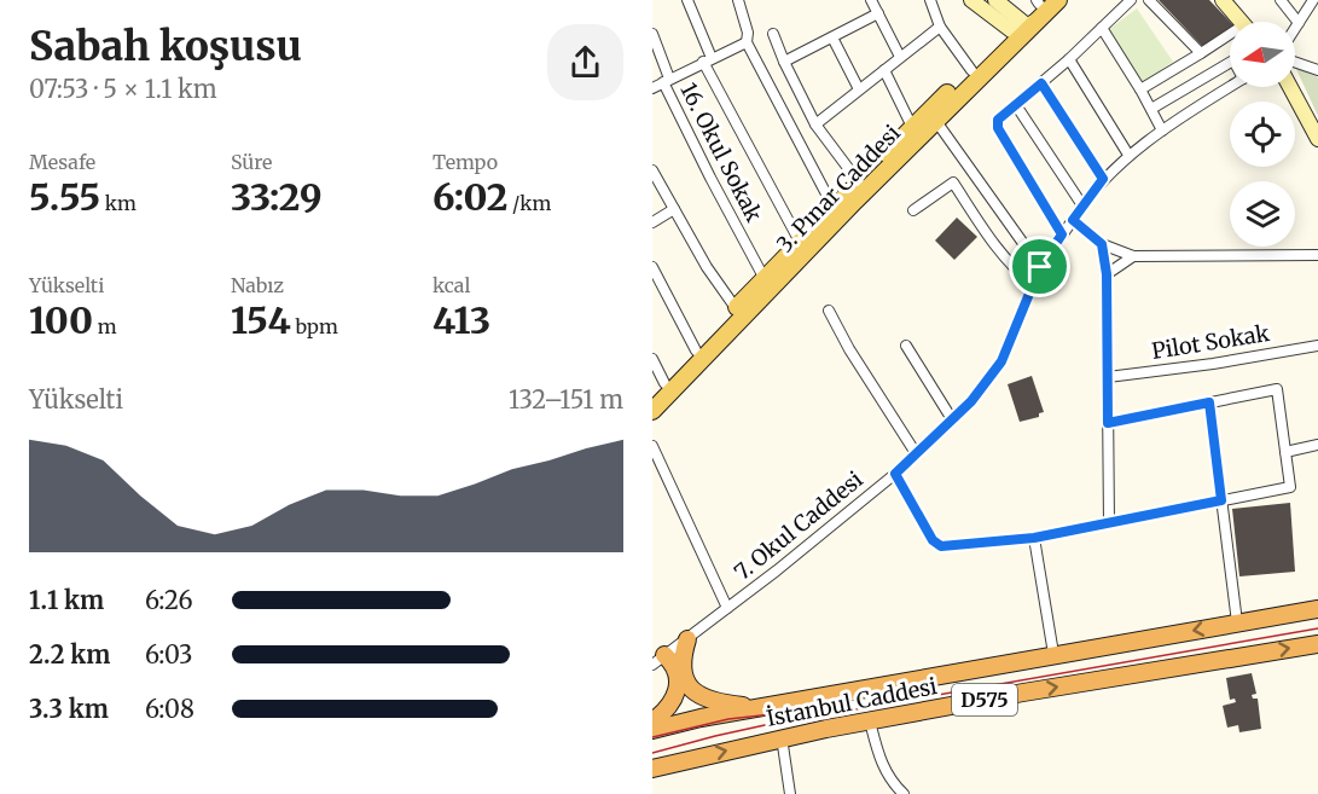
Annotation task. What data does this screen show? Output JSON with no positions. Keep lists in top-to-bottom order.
{
  "streets": {
    "highway": ["D575", "İstanbul Caddesi"],
    "main road": ["3. Pınar Caddesi"],
    "street": ["16. Okul Sokak", "Pilot Sokak", "7. Okul Caddesi"]
  },
  "north": "left",
  "page": {
    "heading": ["Sabah koşusu", "07:53 · 5 × 1.1 km"],
    "stats": [
      ["Mesafe", "5.55 km"],
      ["Süre", "33:29"],
      ["Tempo", "6:02 /km"],
      ["Yükselti", "100 m"],
      ["Nabız", "154 bpm"],
      ["kcal", "413"]
    ],
    "chart": ["Yükselti", "132–151 m"],
    "list": [
      {
        "name": "1.1 km",
        "note": "6:26"
      },
      {
        "name": "2.2 km",
        "note": "6:03"
      },
      {
        "name": "3.3 km",
        "note": "6:08"
      }
    ]
  }
}
